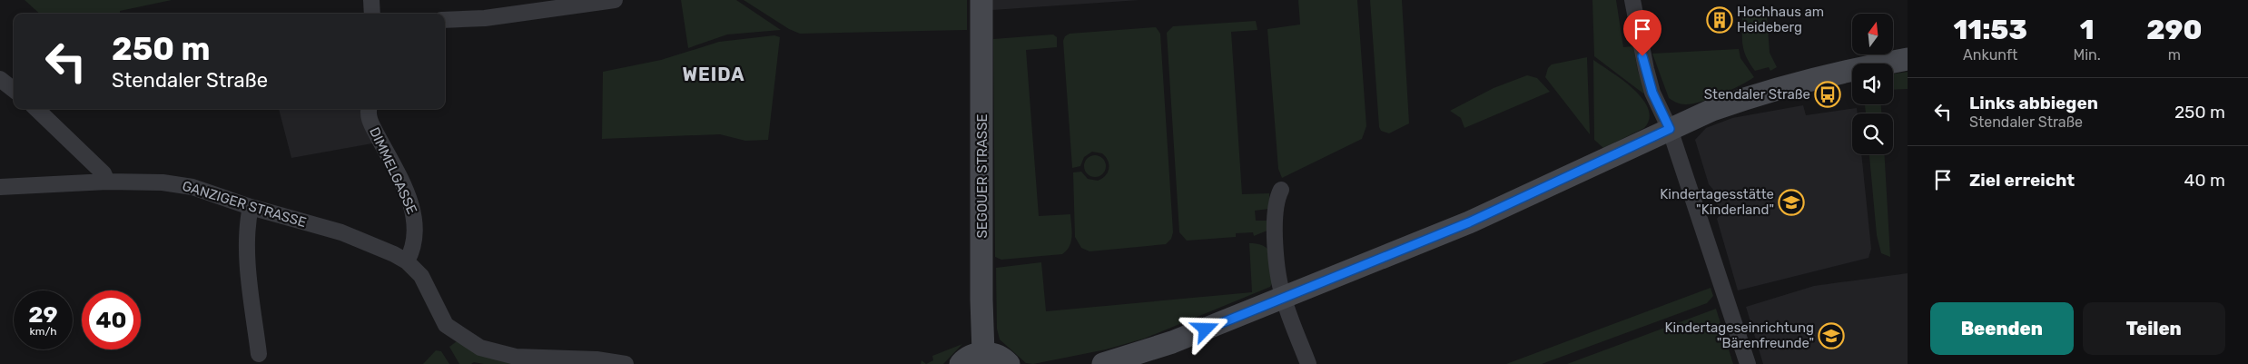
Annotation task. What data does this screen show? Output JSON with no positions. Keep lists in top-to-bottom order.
{
  "streets": {
    "street": ["DIMMELGASSE", "SEGOUER STRASSE", "GANZIGER STRASSE"]
  },
  "crossings": [
    ["DIMMELGASSE", "GANZIGER STRASSE"]
  ],
  "districts": ["WEIDA"],
  "places": {
    "building": ["Hochhaus am Heideberg"],
    "bus stop": ["Stendaler Straße"],
    "school or university": ["Kindertagesstätte \"Kinderland\"", "Kindertageseinrichtung \"Bärenfreunde\""]
  },
  "north": "top",
  "page": {
    "eta": [
      "11:53",
      "Ankunft",
      "1",
      "Min.",
      "290",
      "m"
    ],
    "turn": ["250 m", "Stendaler Straße"],
    "list": [
      {
        "name": "Links abbiegen",
        "note": "Stendaler Straße",
        "value": "250 m"
      },
      {
        "name": "Ziel erreicht",
        "value": "40 m"
      }
    ],
    "speed": "29 km/h",
    "limit": "40",
    "buttons": ["Beenden", "Teilen"]
  }
}
